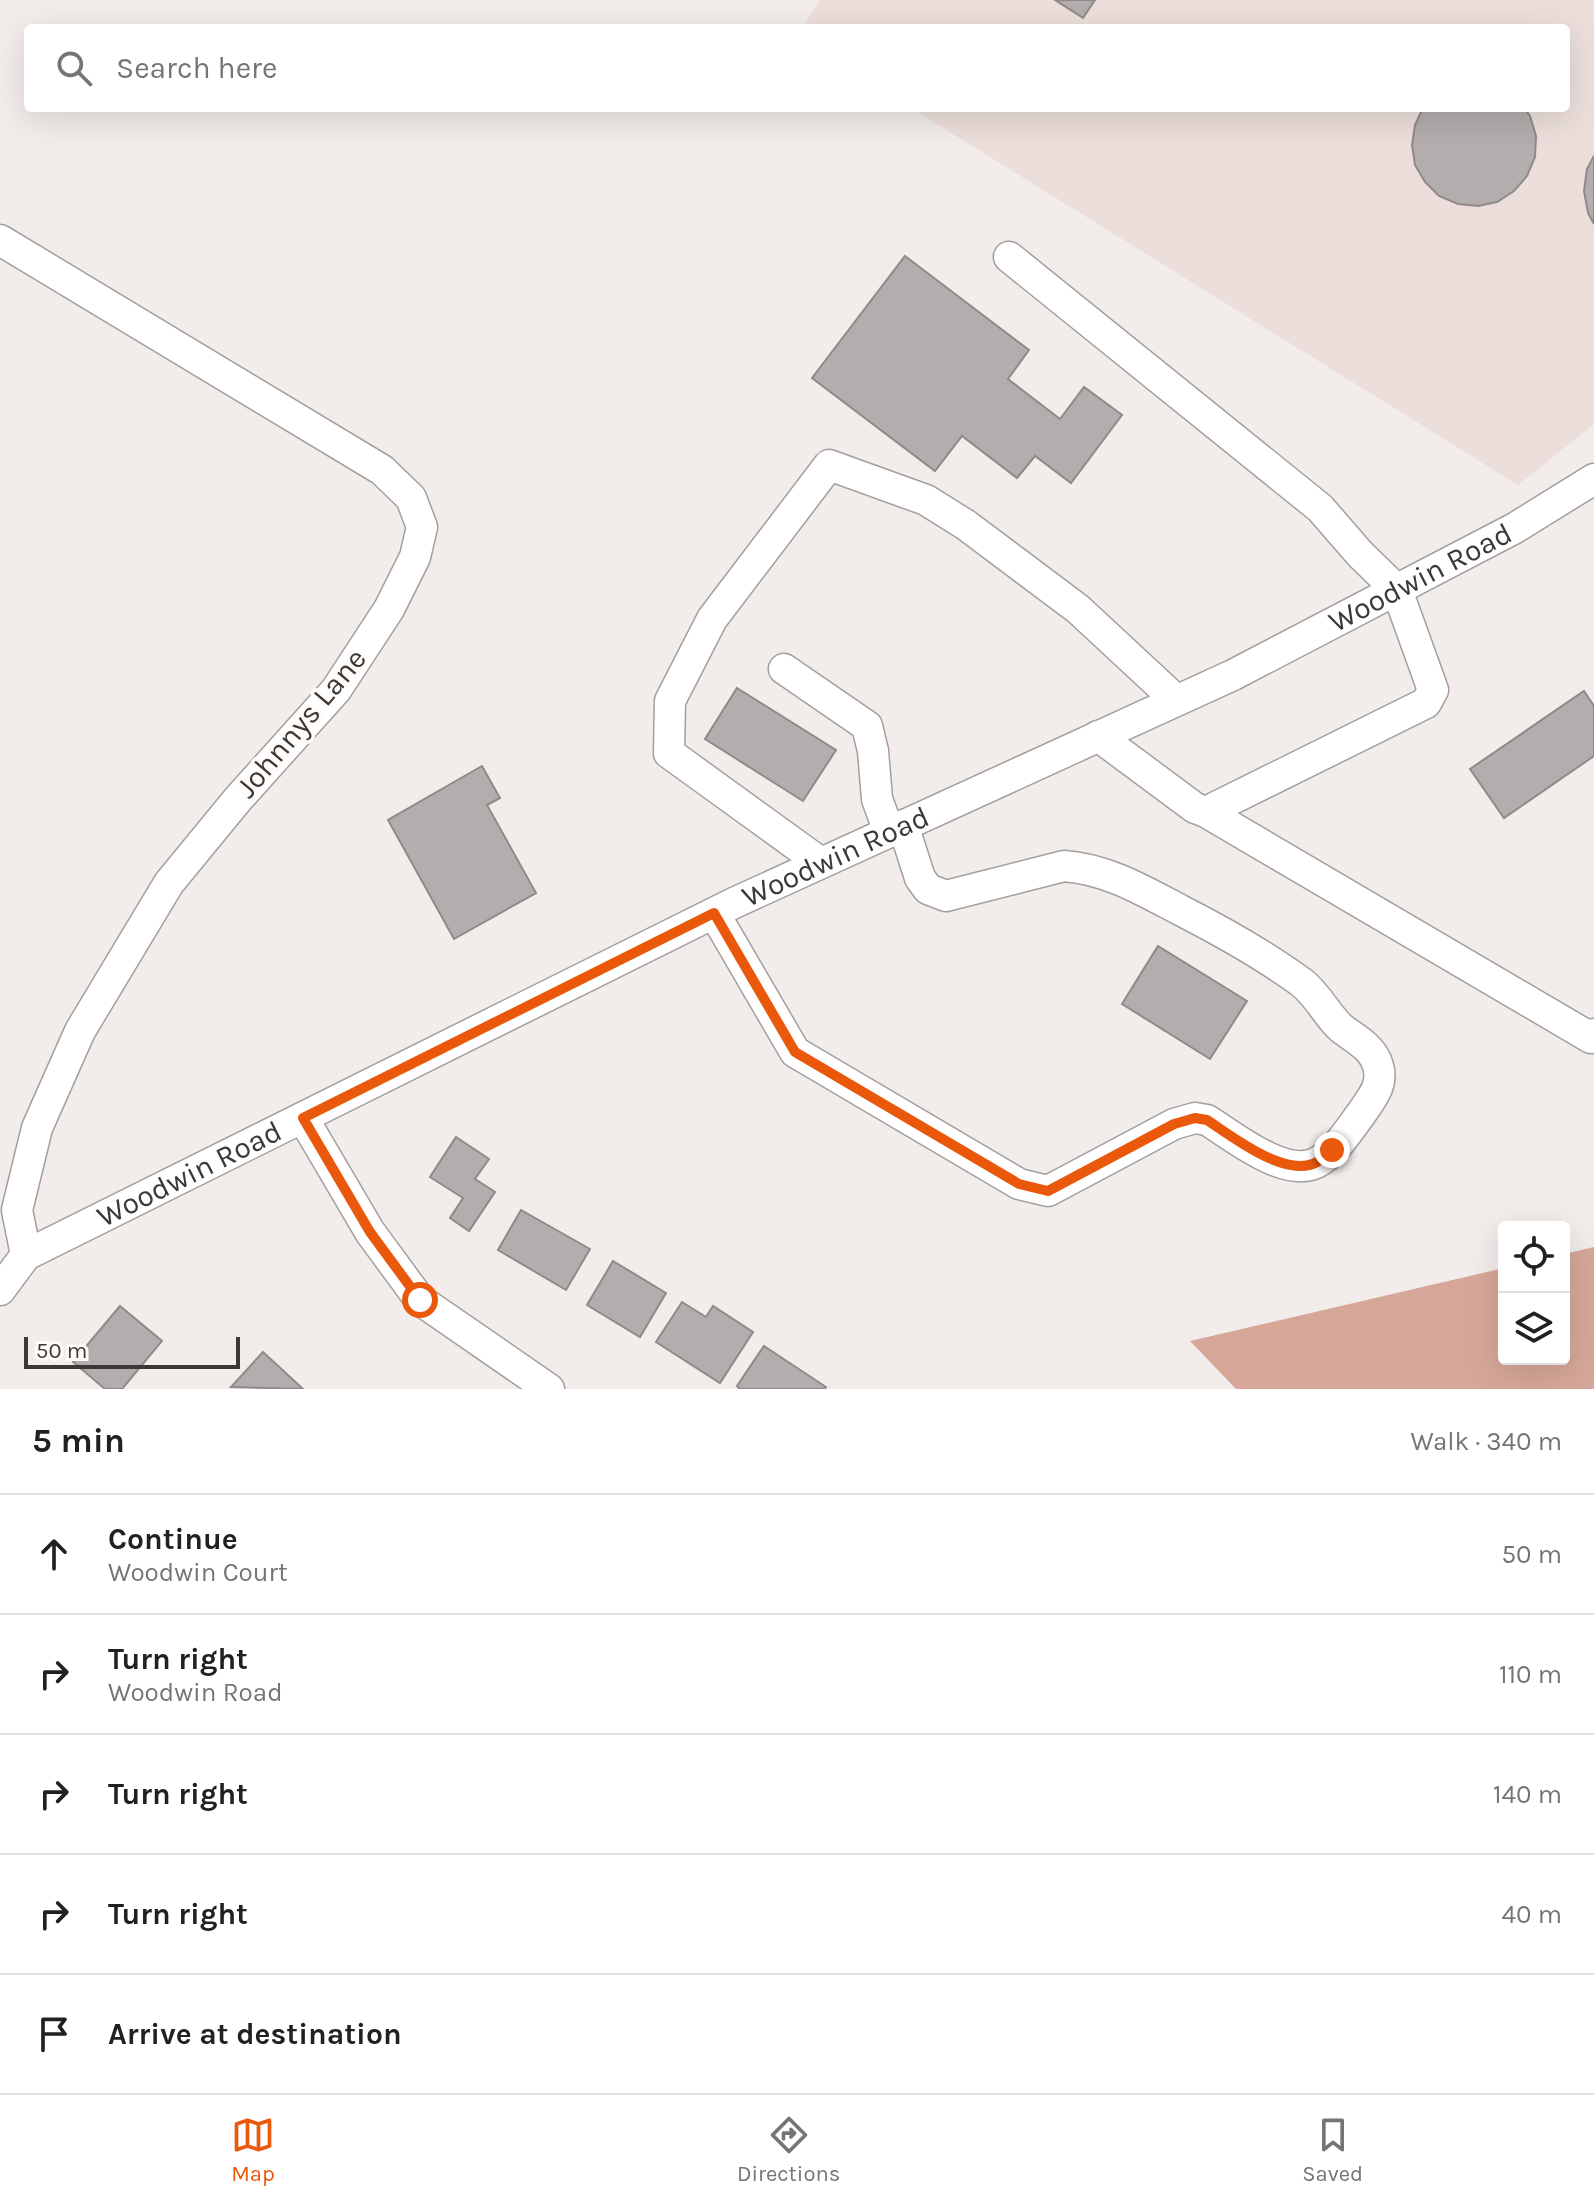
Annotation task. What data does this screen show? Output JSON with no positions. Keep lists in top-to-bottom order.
{
  "streets": {
    "street": ["Woodwin Road", "Johnnys Lane"]
  },
  "crossings": [
    ["Woodwin Road", "Johnnys Lane"]
  ],
  "scale_bar": "50 m",
  "page": {
    "search": "Search here",
    "scale": "50 m",
    "heading": ["5 min", "Walk · 340 m"],
    "list": [
      ["Continue", "Woodwin Court", "50 m"],
      ["Turn right", "Woodwin Road", "110 m"],
      ["Turn right", "140 m"],
      ["Turn right", "40 m"],
      "Arrive at destination"
    ],
    "nav": ["Map", "Directions", "Saved"]
  }
}
